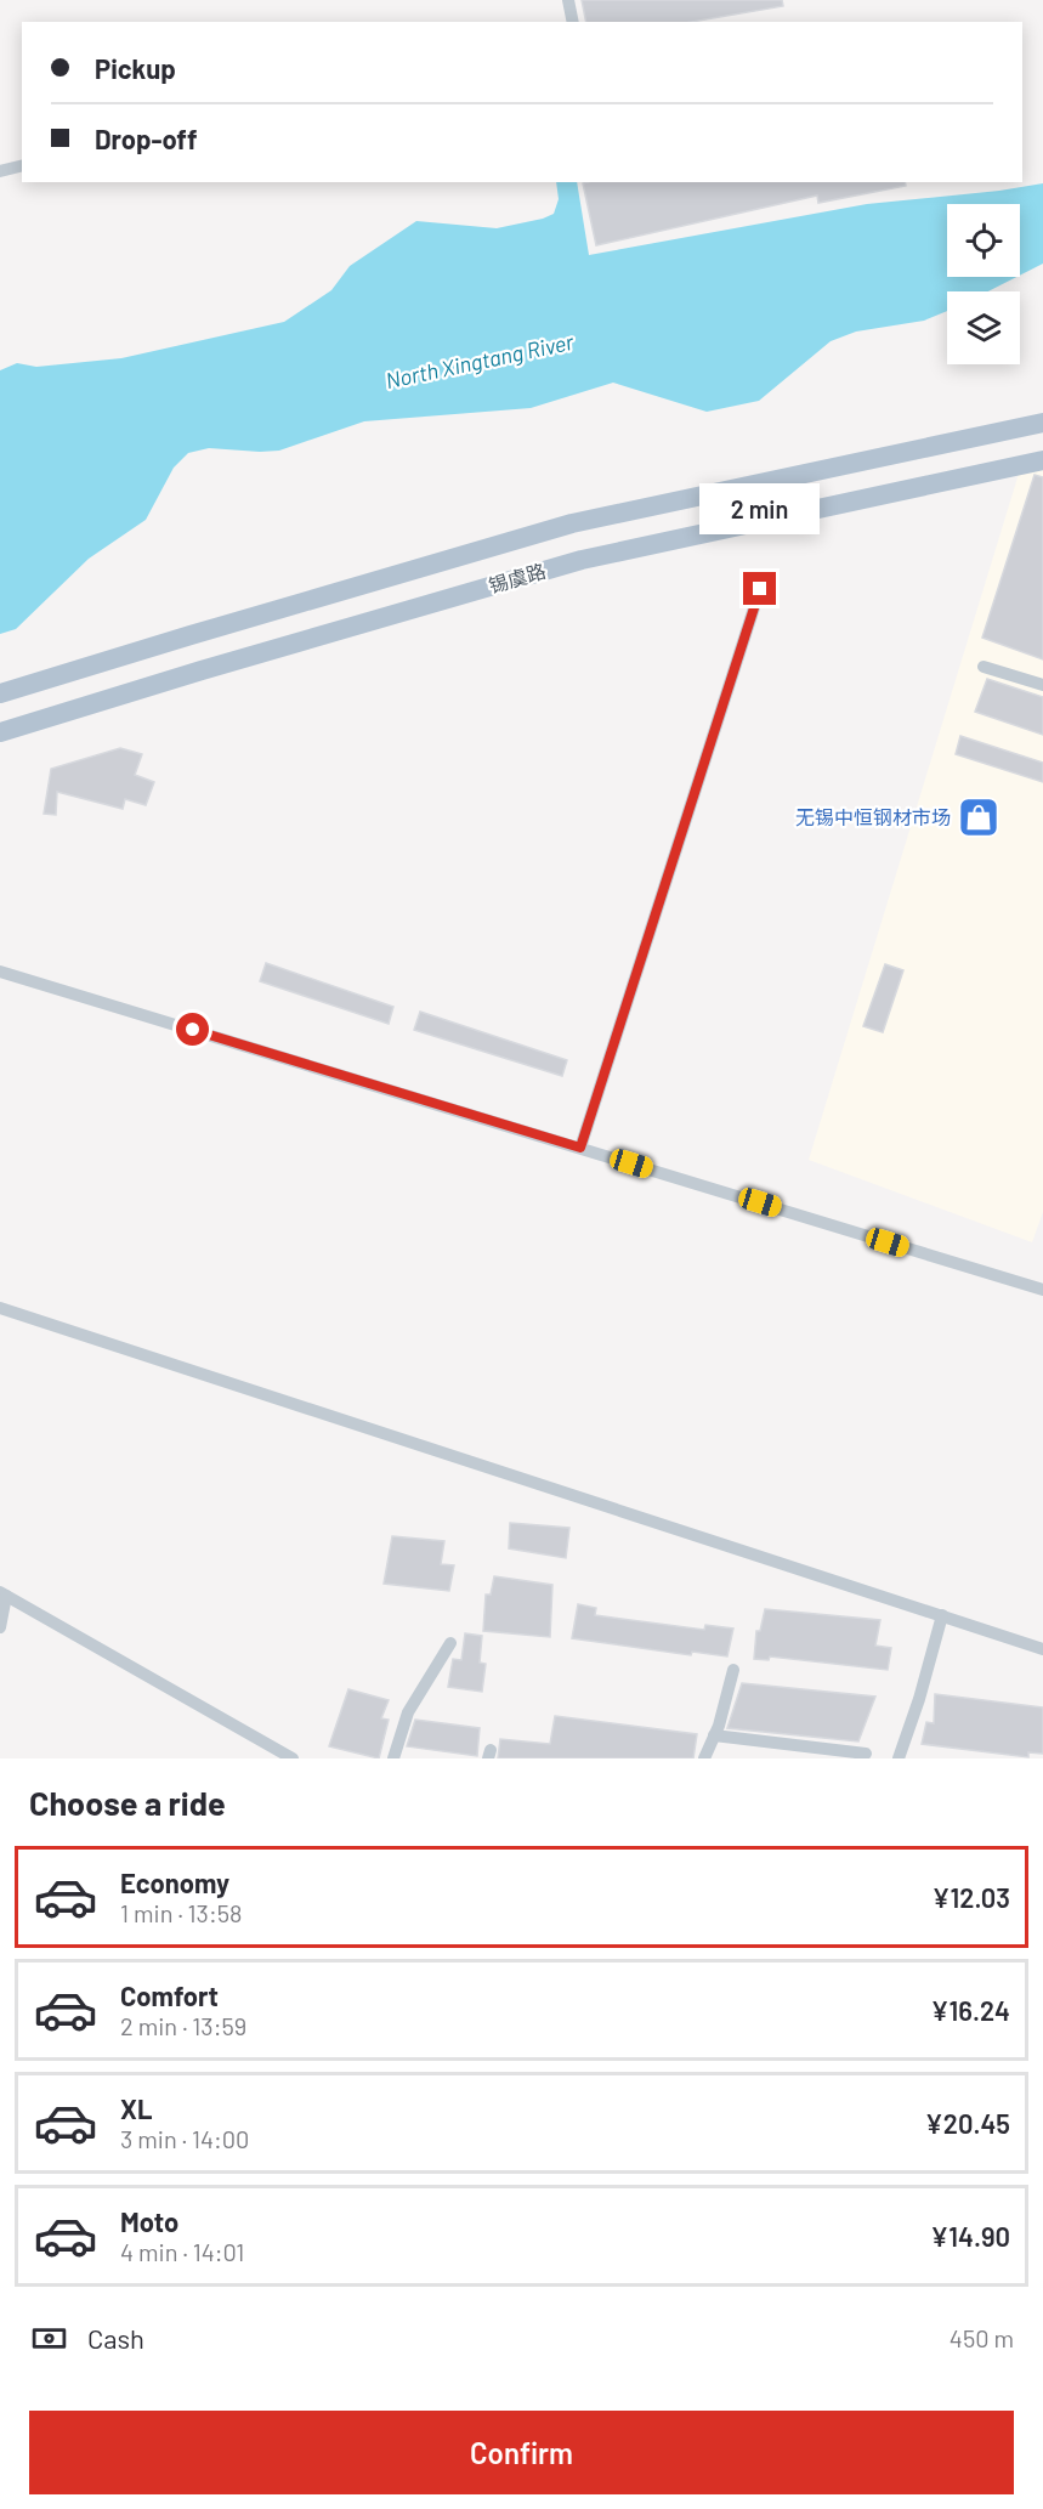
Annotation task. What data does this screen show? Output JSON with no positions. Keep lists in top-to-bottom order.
{
  "streets": {
    "main road": ["锡虞路"]
  },
  "water": ["North Xingtang River"],
  "places": {
    "shop": ["无锡中恒钢材市场"]
  },
  "page": {
    "banner": ["Pickup", "Drop-off"],
    "bubble": "2 min",
    "heading": "Choose a ride",
    "list": [
      {
        "name": "Economy",
        "note": "1 min · 13:58",
        "value": "¥12.03"
      },
      {
        "name": "Comfort",
        "note": "2 min · 13:59",
        "value": "¥16.24"
      },
      {
        "name": "XL",
        "note": "3 min · 14:00",
        "value": "¥20.45"
      },
      {
        "name": "Moto",
        "note": "4 min · 14:01",
        "value": "¥14.90"
      }
    ],
    "pay": ["Cash", "450 m"],
    "buttons": "Confirm"
  }
}
